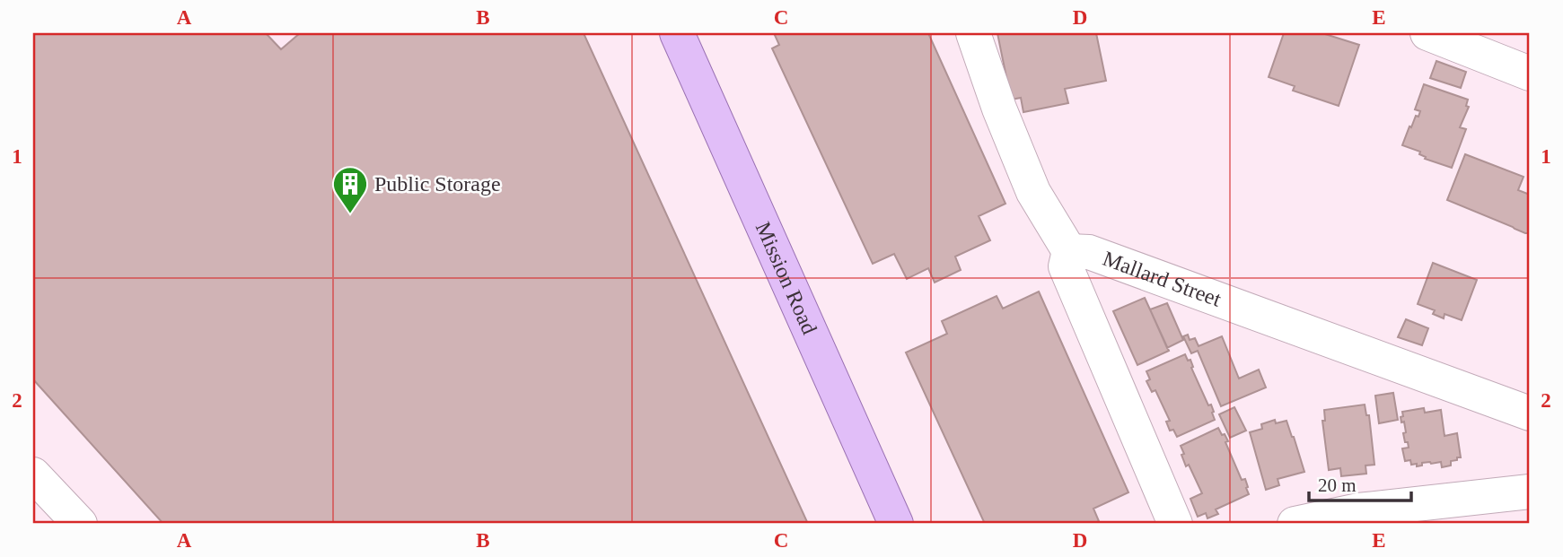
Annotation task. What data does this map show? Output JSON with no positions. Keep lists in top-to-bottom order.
{
  "streets": {
    "main road": ["Mission Road"],
    "street": ["Mallard Street"]
  },
  "places": {
    "building": ["Public Storage"]
  },
  "scale_bar": "20 m",
  "grid": {
    "columns": [
      "A",
      "B",
      "C",
      "D",
      "E"
    ],
    "rows": ["1", "2"]
  }
}
